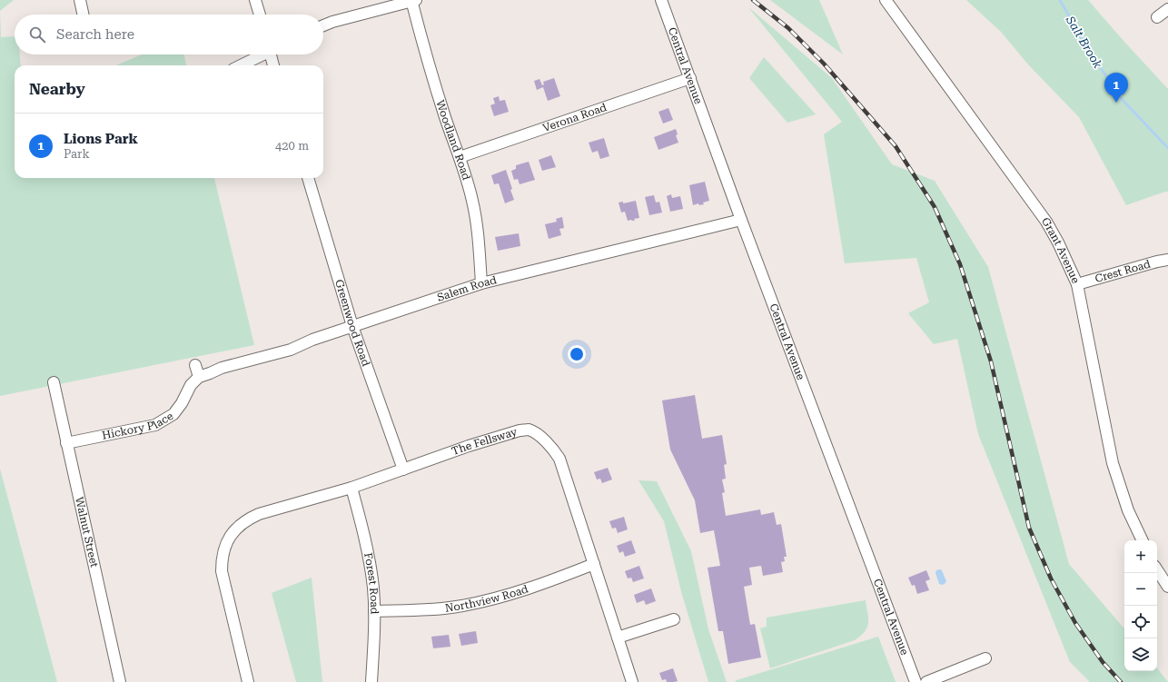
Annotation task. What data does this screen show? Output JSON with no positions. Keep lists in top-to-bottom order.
{
  "streets": {
    "street": [
      "Central Avenue",
      "Verona Road",
      "Woodland Road",
      "Grant Avenue",
      "Crest Road",
      "Salem Road",
      "Greenwood Road",
      "Hickory Place",
      "The Fellsway",
      "Walnut Street",
      "Forest Road",
      "Northview Road"
    ]
  },
  "crossings": [
    ["Central Avenue", "Verona Road"],
    ["Central Avenue", "Salem Road"],
    ["Verona Road", "Woodland Road"],
    ["Woodland Road", "Salem Road"],
    ["Grant Avenue", "Crest Road"],
    ["Salem Road", "Greenwood Road"],
    ["Salem Road", "Hickory Place"],
    ["Greenwood Road", "The Fellsway"],
    ["Hickory Place", "Walnut Street"],
    ["The Fellsway", "Forest Road"],
    ["The Fellsway", "Northview Road"],
    ["Forest Road", "Northview Road"]
  ],
  "water": ["Salt Brook"],
  "page": {
    "search": "Search here",
    "heading": "Nearby",
    "pins": "1",
    "list": [
      {
        "mark": "1",
        "name": "Lions Park",
        "note": "Park",
        "value": "420 m"
      }
    ],
    "map_buttons": ["+", "−"]
  }
}
